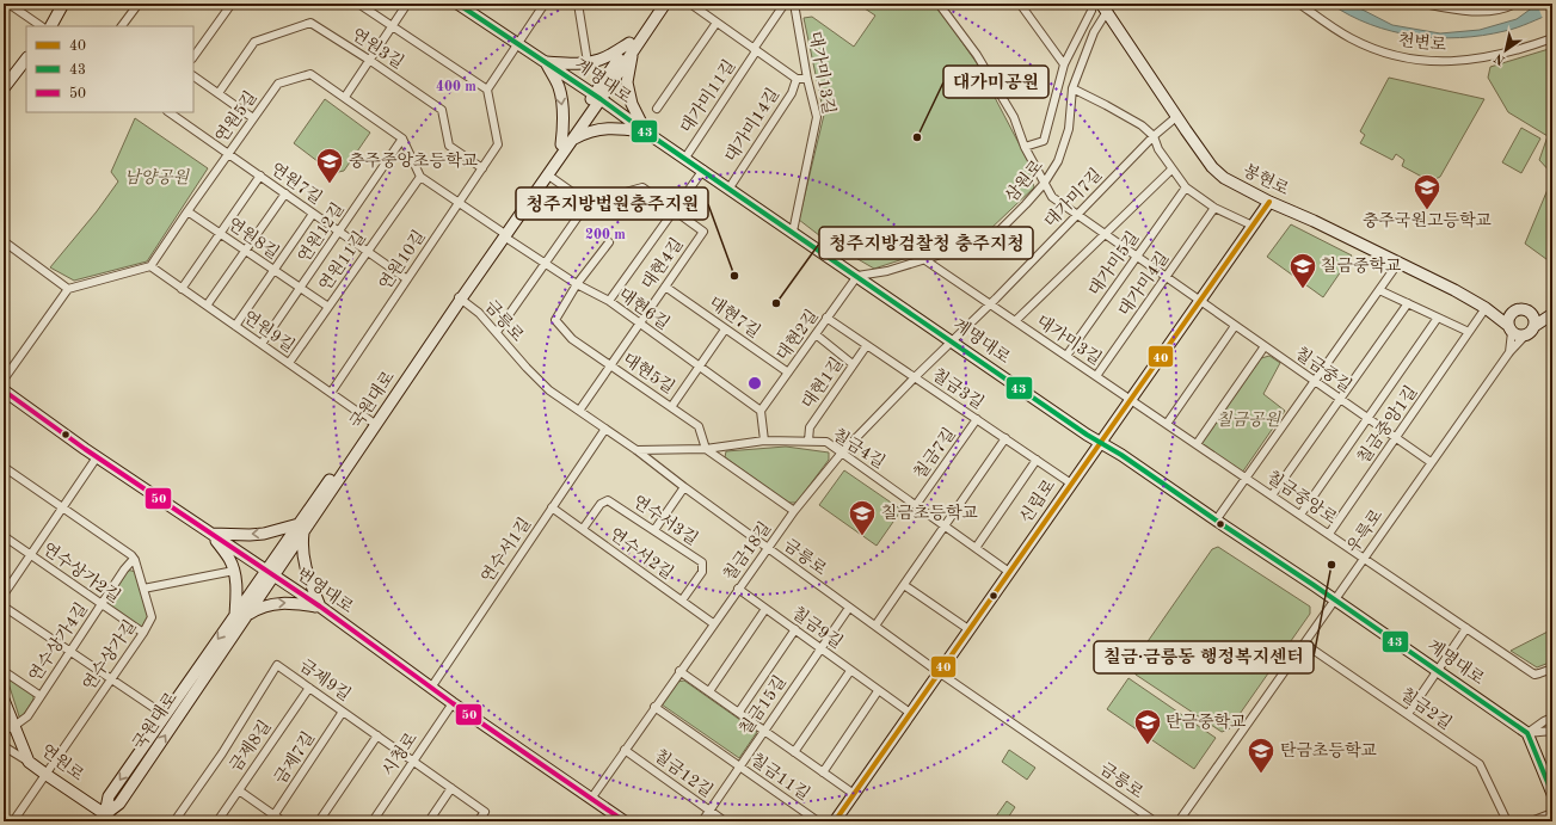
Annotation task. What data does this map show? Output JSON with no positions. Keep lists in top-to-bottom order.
{
  "streets": {
    "street": [
      "천변로",
      "연원3길",
      "대가미13길",
      "계명대로",
      "대가미11길",
      "연원5길",
      "대가미14길",
      "봉현로",
      "삼원로",
      "연원7길",
      "대가미7길",
      "연원12길",
      "연원8길",
      "연원10길",
      "연원11길",
      "대현4길",
      "대가미5길",
      "대가미4길",
      "대현6길",
      "대현7길",
      "금릉로",
      "연원9길",
      "대현2길",
      "대가미3길",
      "칠금중길",
      "대현5길",
      "대현1길",
      "칠금3길",
      "국원대로",
      "칠금중앙1길",
      "칠금4길",
      "칠금7길",
      "칠금중앙로",
      "신립로",
      "연수서3길",
      "우륵로",
      "연수서1길",
      "칠금18길",
      "연수서2길",
      "연수상가2길",
      "번영대로",
      "칠금9길",
      "연수상가4길",
      "연수상가길",
      "금제9길",
      "칠금15길",
      "칠금2길",
      "금제8길",
      "시청로",
      "금제7길",
      "연원로",
      "칠금12길",
      "칠금11길"
    ]
  },
  "crossings": [
    ["연원3길", "연원10길"],
    ["대가미13길", "계명대로"],
    ["계명대로", "대가미11길"],
    ["계명대로", "대가미14길"],
    ["계명대로", "삼원로"],
    ["계명대로", "대가미7길"],
    ["계명대로", "대현2길"],
    ["계명대로", "국원대로"],
    ["계명대로", "신립로"],
    ["계명대로", "우륵로"],
    ["계명대로", "칠금18길"],
    ["연원5길", "연원7길"],
    ["연원5길", "연원12길"],
    ["연원5길", "연원8길"],
    ["연원5길", "연원9길"],
    ["봉현로", "삼원로"],
    ["봉현로", "대가미7길"],
    ["봉현로", "칠금중앙1길"],
    ["봉현로", "신립로"],
    ["봉현로", "우륵로"],
    ["삼원로", "대현2길"],
    ["삼원로", "대가미3길"],
    ["삼원로", "칠금중길"],
    ["연원7길", "연원12길"],
    ["연원7길", "연원10길"],
    ["연원7길", "연원11길"],
    ["대가미7길", "대가미3길"],
    ["대가미7길", "칠금중길"],
    ["대가미7길", "칠금18길"],
    ["연원12길", "연원8길"],
    ["연원12길", "연원9길"],
    ["연원8길", "연원11길"],
    ["연원10길", "연원9길"],
    ["연원11길", "연원9길"],
    ["대현4길", "대현6길"],
    ["대현4길", "대현7길"],
    ["대현4길", "금릉로"],
    ["대현4길", "대현5길"],
    ["대가미5길", "대가미3길"],
    ["대가미5길", "칠금중길"],
    ["대가미4길", "대가미3길"],
    ["대가미4길", "칠금중길"],
    ["대현6길", "대현2길"],
    ["대현6길", "대현5길"],
    ["대현6길", "국원대로"],
    ["대현7길", "대현2길"],
    ["금릉로", "국원대로"],
    ["금릉로", "칠금4길"],
    ["금릉로", "신립로"],
    ["금릉로", "연수서1길"],
    ["금릉로", "칠금18길"],
    ["금릉로", "칠금15길"],
    ["연원9길", "국원대로"],
    ["대현2길", "칠금3길"],
    ["대가미3길", "칠금중앙로"],
    ["대가미3길", "신립로"],
    ["칠금중길", "칠금중앙1길"],
    ["칠금중길", "신립로"],
    ["칠금중길", "우륵로"],
    ["대현5길", "칠금4길"],
    ["대현1길", "칠금3길"],
    ["대현1길", "칠금4길"],
    ["칠금3길", "칠금7길"],
    ["칠금3길", "신립로"],
    ["칠금3길", "칠금18길"],
    ["국원대로", "번영대로"],
    ["국원대로", "연원로"],
    ["칠금중앙1길", "칠금중앙로"],
    ["칠금4길", "칠금7길"],
    ["칠금4길", "신립로"],
    ["칠금4길", "칠금18길"],
    ["칠금중앙로", "신립로"],
    ["칠금중앙로", "우륵로"],
    ["신립로", "칠금9길"],
    ["연수서3길", "연수서2길"],
    ["우륵로", "칠금2길"],
    ["연수서1길", "연수서2길"],
    ["연수서1길", "번영대로"],
    ["칠금18길", "연수서2길"],
    ["칠금18길", "번영대로"],
    ["칠금18길", "칠금9길"],
    ["칠금18길", "칠금12길"],
    ["칠금18길", "칠금11길"],
    ["연수상가2길", "연수상가4길"],
    ["연수상가2길", "연수상가길"],
    ["번영대로", "시청로"],
    ["칠금9길", "칠금15길"],
    ["연수상가4길", "연수상가길"],
    ["연수상가4길", "연원로"],
    ["연수상가길", "연원로"],
    ["금제9길", "금제8길"],
    ["금제9길", "시청로"],
    ["금제9길", "금제7길"],
    ["칠금15길", "칠금12길"],
    ["칠금15길", "칠금11길"]
  ],
  "parks": ["남양공원", "칠금공원"],
  "places": {
    "other": [
      "대가미공원",
      "청주지방법원충주지원",
      "청주지방검찰청 충주지청",
      "칠금·금릉동 행정복지센터"
    ],
    "school or university": [
      "충주중앙초등학교",
      "충주국원고등학교",
      "칠금중학교",
      "칠금초등학교",
      "탄금중학교",
      "탄금초등학교"
    ]
  },
  "lines": ["transit line 43", "transit line 40", "transit line 50"],
  "legend": ["40", "43", "50"],
  "north": "bottom left",
  "rings": ["400 m", "200 m"]
}
